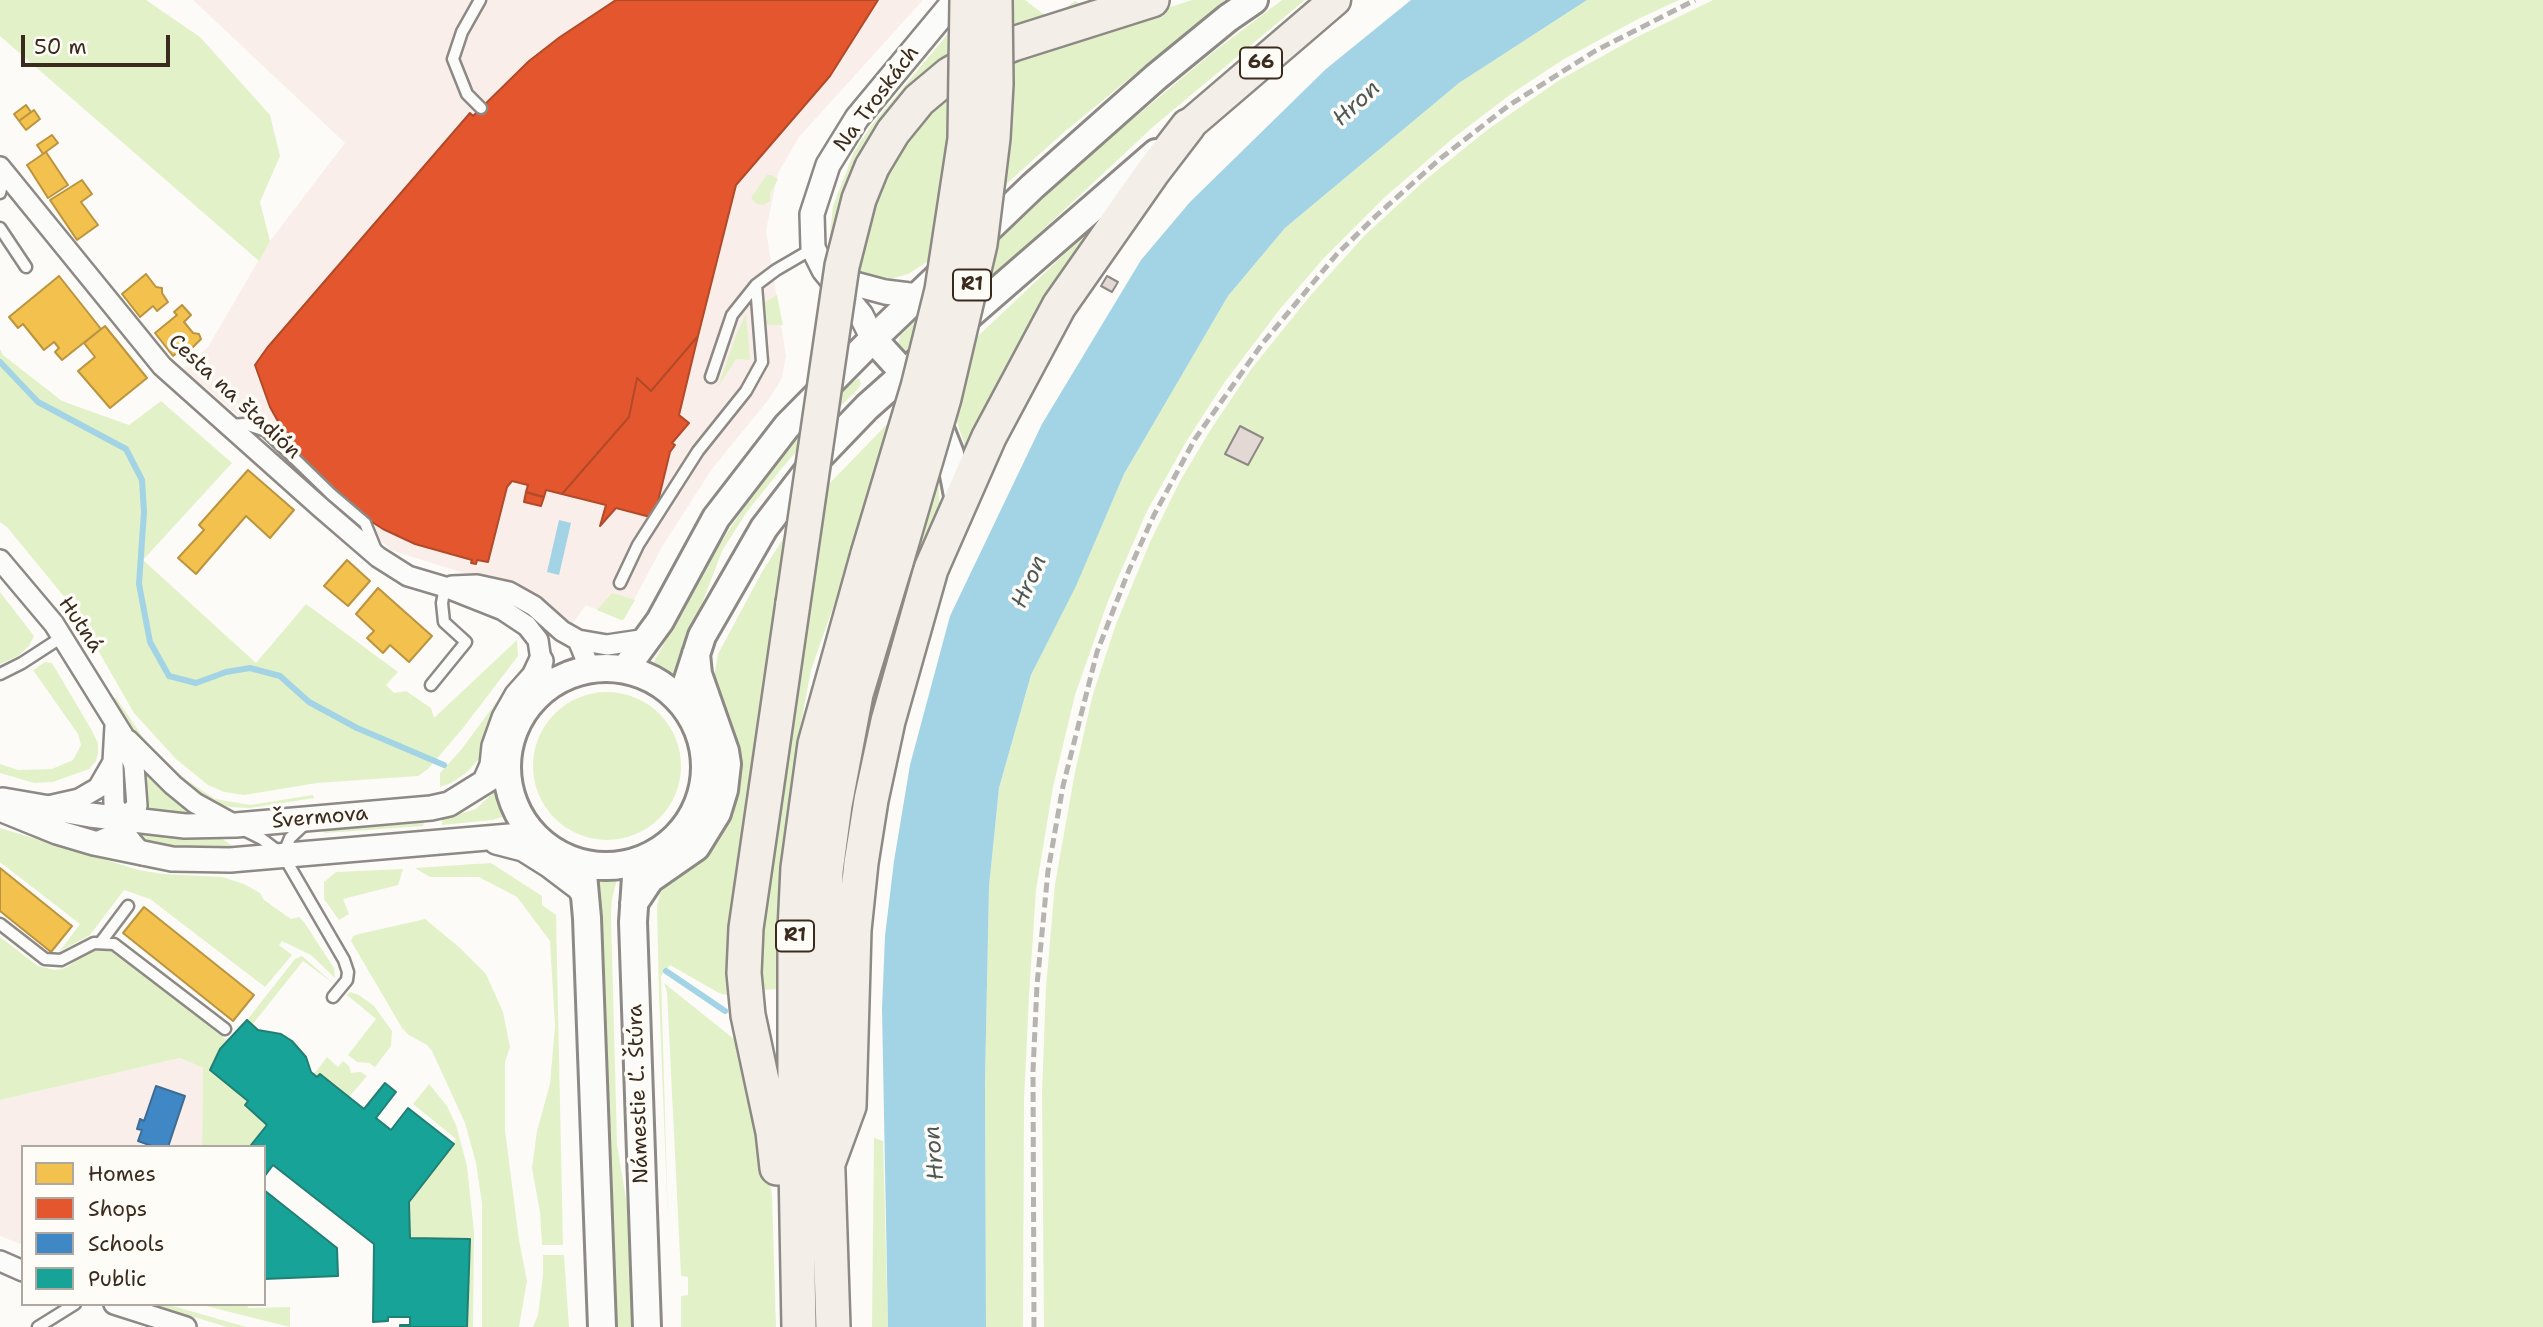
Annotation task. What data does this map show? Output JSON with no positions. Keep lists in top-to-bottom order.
{
  "streets": {
    "highway": ["R1"],
    "main road": ["66", "Námestie Ľ. Štúra"],
    "street": [
      "Na Troskách",
      "Cesta na štadión",
      "Hutná",
      "Švermova"
    ]
  },
  "crossings": [
    ["Cesta na štadión", "Švermova"],
    ["Cesta na štadión", "Námestie Ľ. Štúra"],
    ["Hutná", "Švermova"],
    ["Švermova", "Námestie Ľ. Štúra"]
  ],
  "water": ["Hron"],
  "legend": [
    "Homes",
    "Shops",
    "Schools",
    "Public"
  ],
  "scale_bar": "50 m"
}
